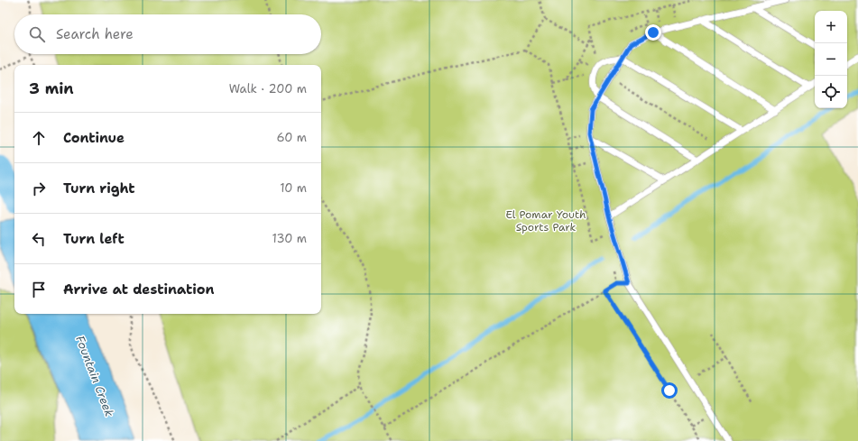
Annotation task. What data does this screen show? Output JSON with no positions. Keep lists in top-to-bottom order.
{
  "water": ["Fountain Creek"],
  "parks": ["El Pomar Youth Sports Park"],
  "page": {
    "map_buttons": ["+", "−"],
    "search": "Search here",
    "heading": ["3 min", "Walk · 200 m"],
    "list": [
      ["Continue", "60 m"],
      ["Turn right", "10 m"],
      ["Turn left", "130 m"],
      "Arrive at destination"
    ]
  }
}
